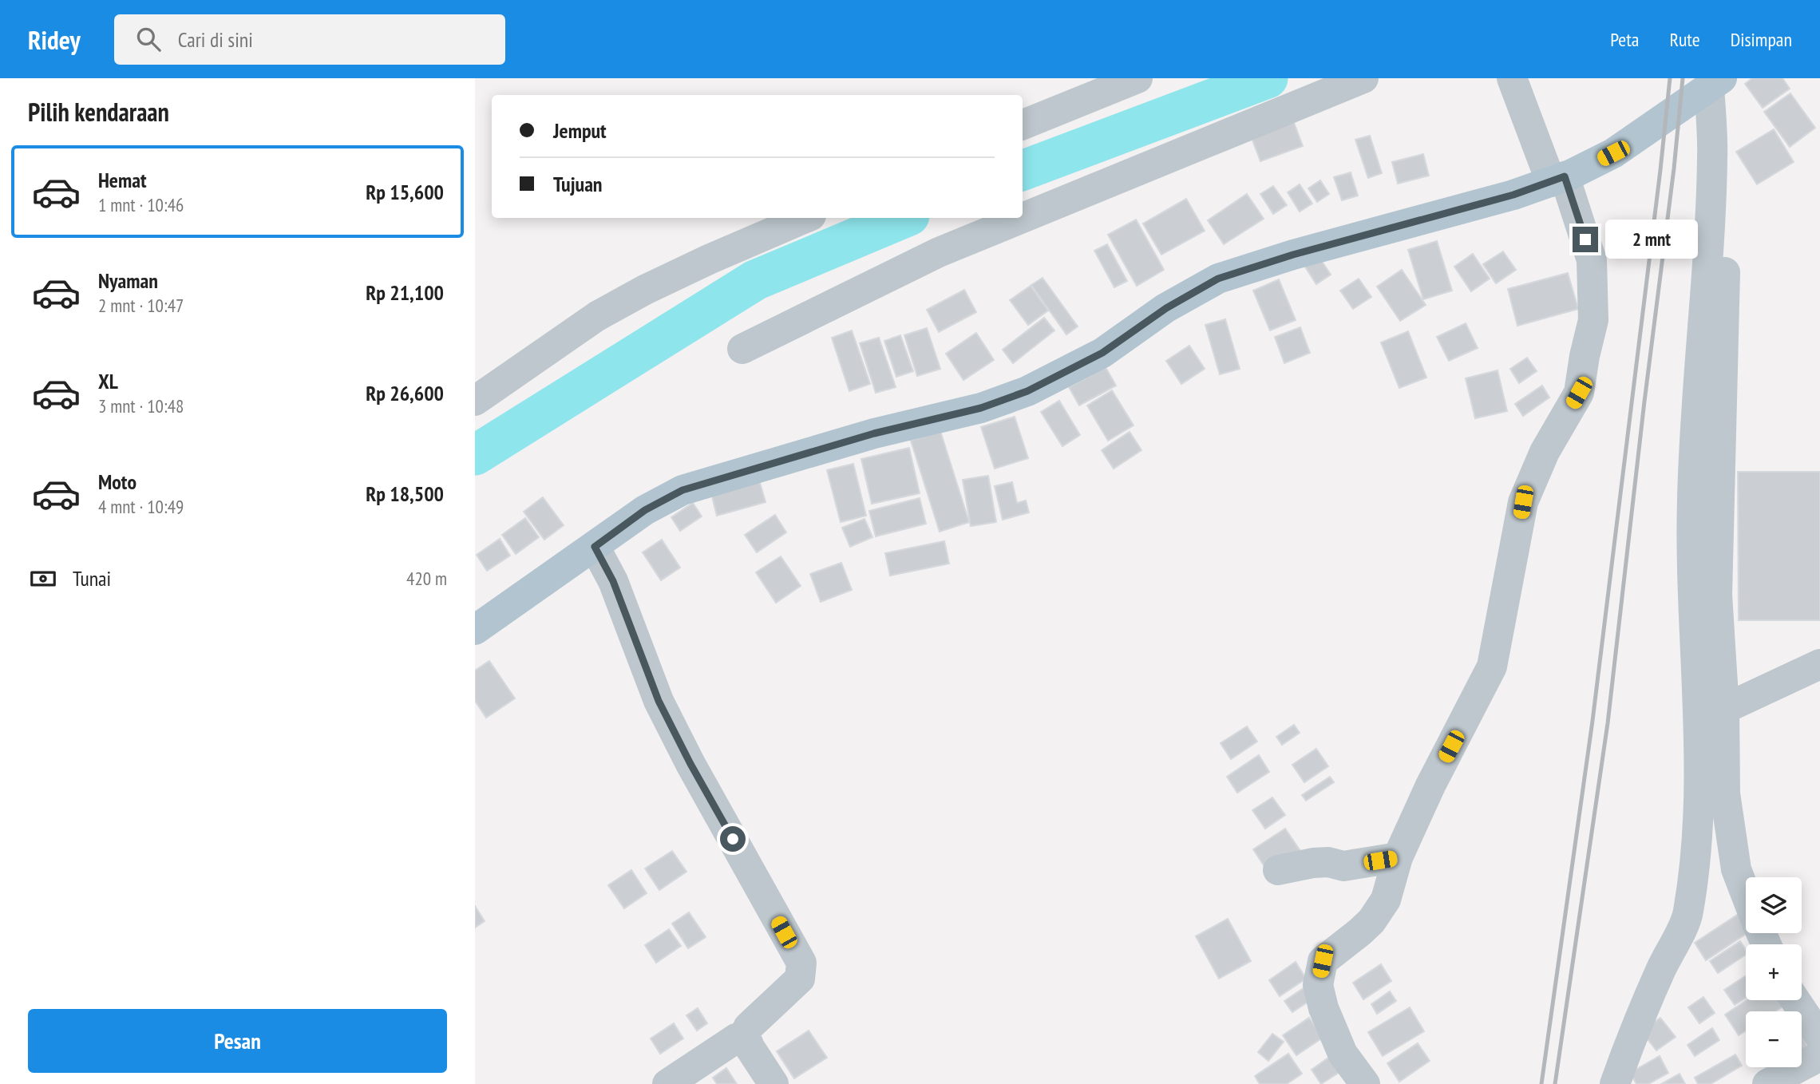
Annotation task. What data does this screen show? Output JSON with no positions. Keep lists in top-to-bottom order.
{
  "page": {
    "header": "Ridey",
    "search": "Cari di sini",
    "nav": ["Peta", "Rute", "Disimpan"],
    "heading": "Pilih kendaraan",
    "banner": ["Jemput", "Tujuan"],
    "list": [
      {
        "name": "Hemat",
        "note": "1 mnt · 10:46",
        "value": "Rp 15,600"
      },
      {
        "name": "Nyaman",
        "note": "2 mnt · 10:47",
        "value": "Rp 21,100"
      },
      {
        "name": "XL",
        "note": "3 mnt · 10:48",
        "value": "Rp 26,600"
      },
      {
        "name": "Moto",
        "note": "4 mnt · 10:49",
        "value": "Rp 18,500"
      }
    ],
    "bubble": "2 mnt",
    "pay": ["Tunai", "420 m"],
    "map_buttons": ["+", "−"],
    "buttons": "Pesan"
  }
}
